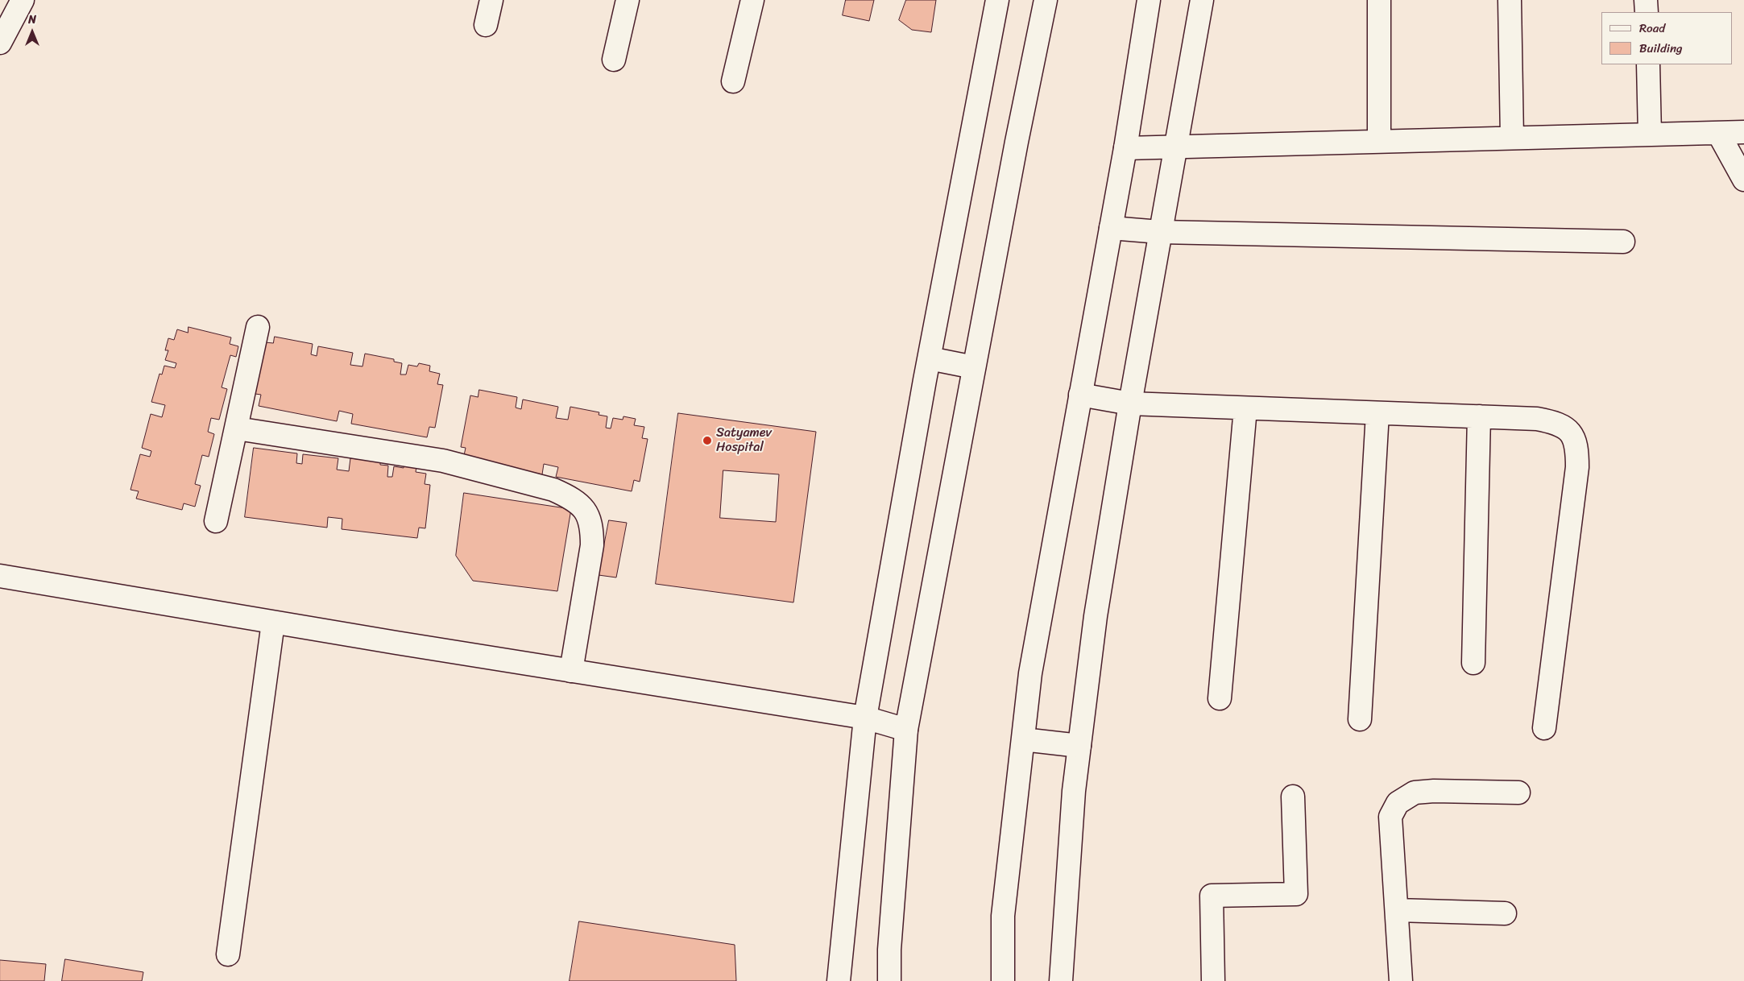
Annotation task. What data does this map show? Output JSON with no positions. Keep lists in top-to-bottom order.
{
  "places": ["Satyamev Hospital"],
  "legend": ["Road", "Building"],
  "north": "top"
}
